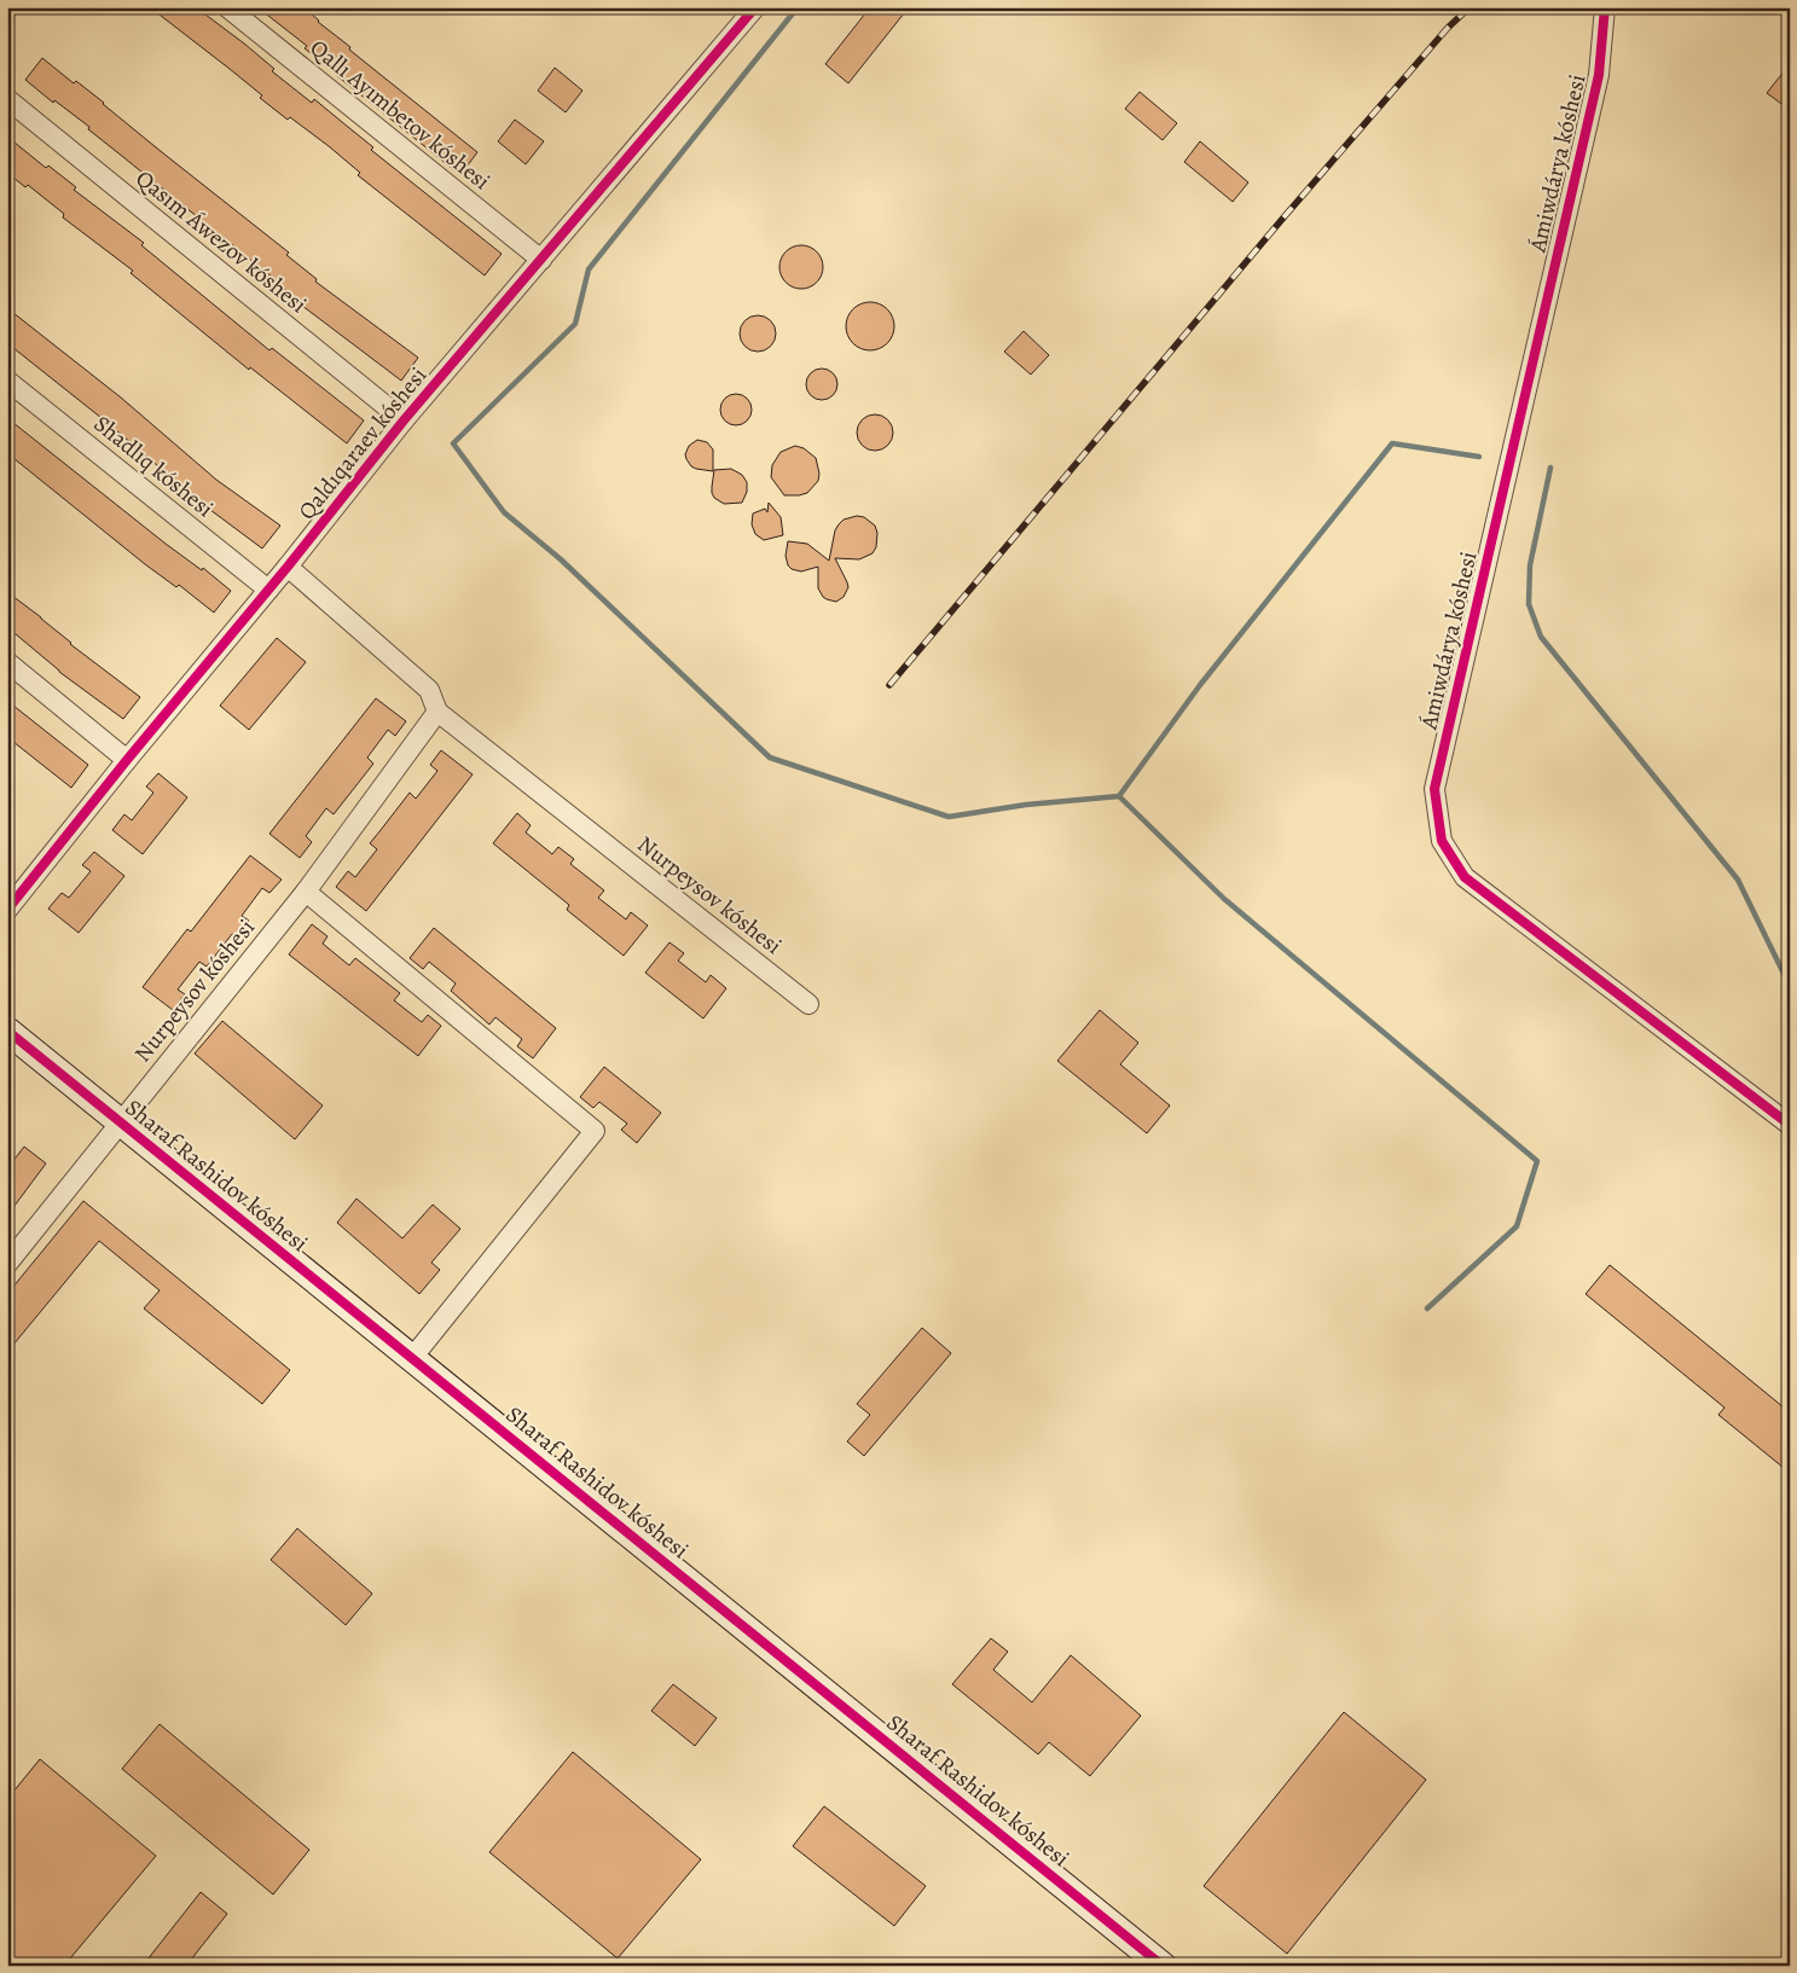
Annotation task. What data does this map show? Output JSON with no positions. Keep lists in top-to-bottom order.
{
  "streets": {
    "street": [
      "Qallı Ayımbetov kóshesi",
      "Ámiwdárya kóshesi",
      "Qasım Áwezov kóshesi",
      "Qaldıqaraev kóshesi",
      "Shadlıq kóshesi",
      "Nurpeysov kóshesi",
      "Sharaf Rashidov kóshesi"
    ]
  },
  "crossings": [
    ["Qallı Ayımbetov kóshesi", "Qaldıqaraev kóshesi"],
    ["Qasım Áwezov kóshesi", "Qaldıqaraev kóshesi"],
    ["Qaldıqaraev kóshesi", "Shadlıq kóshesi"],
    ["Qaldıqaraev kóshesi", "Nurpeysov kóshesi"],
    ["Nurpeysov kóshesi", "Sharaf Rashidov kóshesi"]
  ]
}
